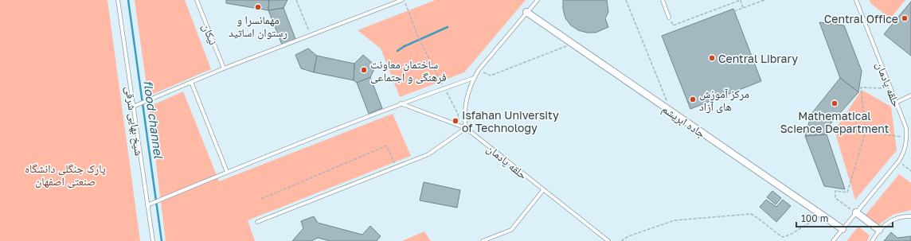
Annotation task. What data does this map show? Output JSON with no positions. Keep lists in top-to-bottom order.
{
  "streets": {
    "street": ["جاده ابریشم"],
    "lane": ["نیکان", "حلقه یادمان", "شیخ بهایی شرقی"]
  },
  "crossings": [
    ["حلقه یادمان", "جاده ابریشم"]
  ],
  "water": ["flood channel"],
  "parks": ["پارک جنگلی دانشگاه صنعتی اصفهان"],
  "places": [
    "مهمانسرا و رستوان اساتید",
    "Central Office",
    "Central Library",
    "ساختمان معاونت فرهنگی و اجتماعی",
    "مرکز آموزش های آزاد",
    "Mathematical Science Department",
    "Isfahan University of Technology"
  ],
  "scale_bar": "100 m"
}
